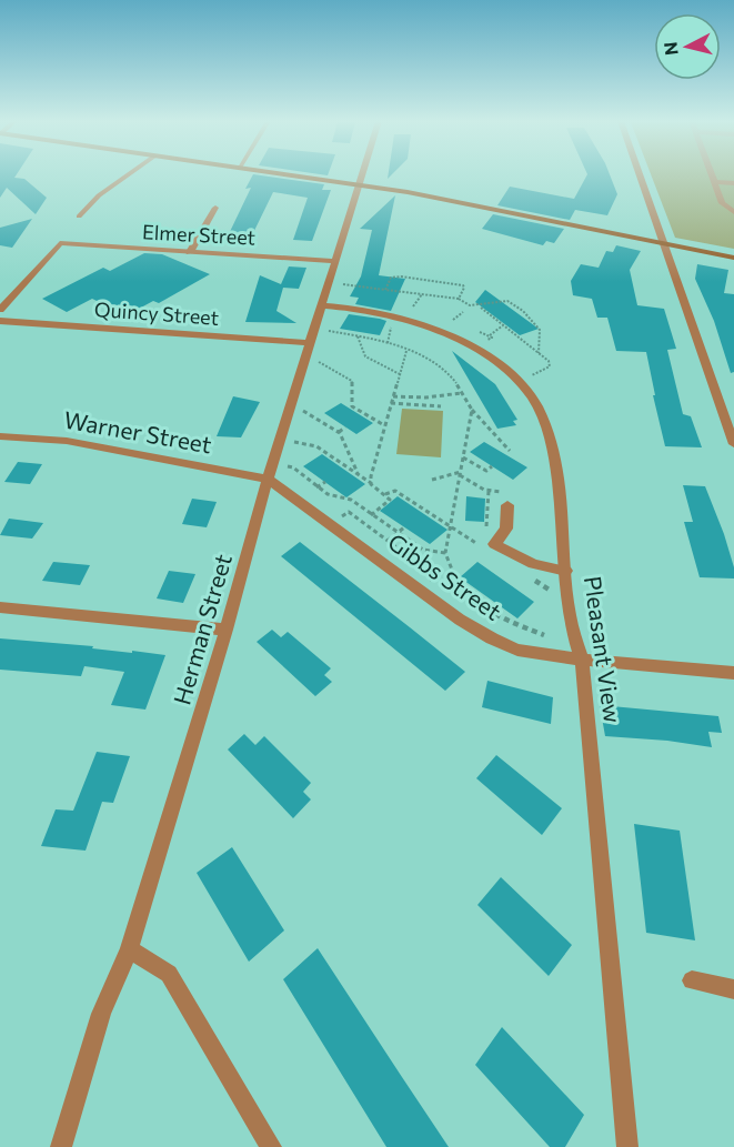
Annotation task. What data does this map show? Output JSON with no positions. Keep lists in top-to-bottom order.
{
  "streets": {
    "street": [
      "Elmer Street",
      "Quincy Street",
      "Warner Street",
      "Gibbs Street",
      "Herman Street",
      "Pleasant View"
    ]
  },
  "crossings": [
    ["Elmer Street", "Herman Street"],
    ["Quincy Street", "Herman Street"],
    ["Warner Street", "Gibbs Street"],
    ["Warner Street", "Herman Street"],
    ["Gibbs Street", "Herman Street"],
    ["Gibbs Street", "Pleasant View"],
    ["Herman Street", "Pleasant View"]
  ],
  "north": "left"
}
